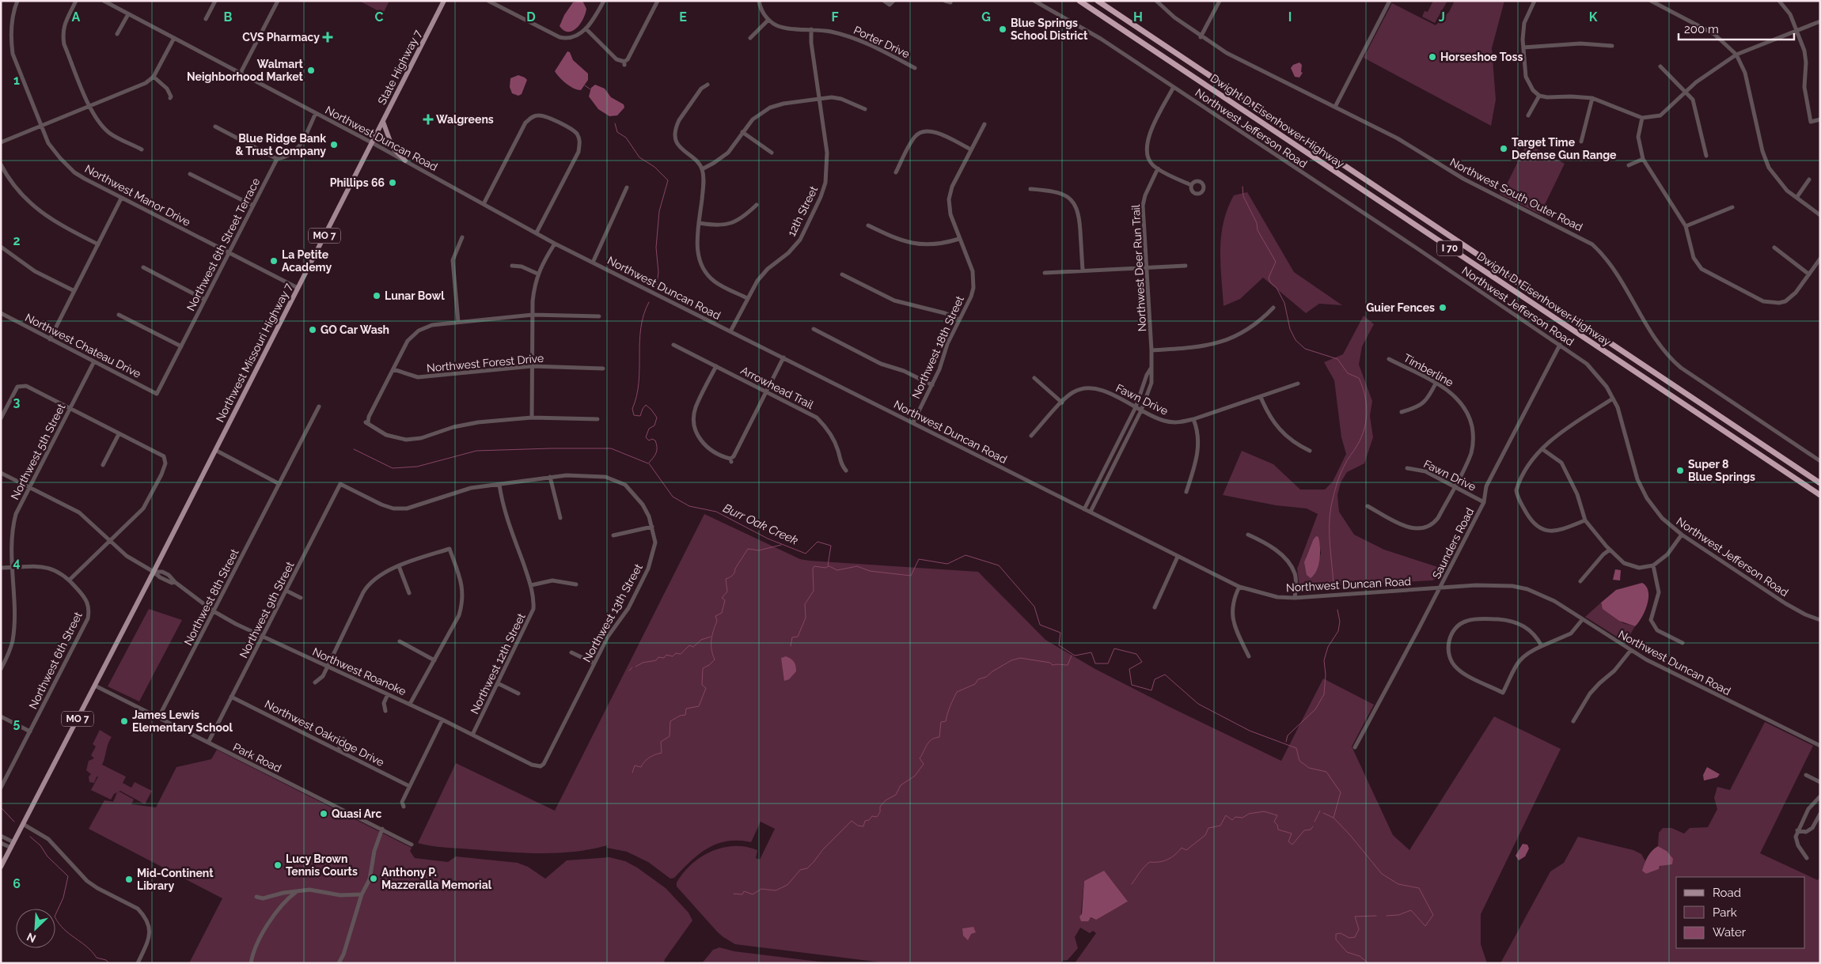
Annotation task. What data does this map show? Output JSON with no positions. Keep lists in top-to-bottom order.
{
  "streets": {
    "highway": ["Dwight D. Eisenhower Highway", "I 70"],
    "main road": ["State Highway 7", "MO 7", "Northwest Missouri Highway 7"],
    "street": [
      "Porter Drive",
      "Northwest Jefferson Road",
      "Northwest Duncan Road",
      "Northwest South Outer Road",
      "Northwest Manor Drive",
      "12th Street",
      "Northwest 6th Street Terrace",
      "Northwest Deer Run Trail",
      "Northwest Chateau Drive",
      "Northwest 18th Street",
      "Northwest Forest Drive",
      "Timberline",
      "Arrowhead Trail",
      "Fawn Drive",
      "Northwest 5th Street",
      "Saunders Road",
      "Northwest 8th Street",
      "Northwest 9th Street",
      "Northwest 13th Street",
      "Northwest 6th Street",
      "Northwest 12th Street",
      "Northwest Roanoke",
      "Northwest Oakridge Drive",
      "Park Road"
    ]
  },
  "crossings": [
    ["Porter Drive", "12th Street"],
    ["State Highway 7", "Northwest Duncan Road"],
    ["State Highway 7", "Northwest Missouri Highway 7"],
    ["Northwest Jefferson Road", "Saunders Road"],
    ["Northwest Duncan Road", "12th Street"],
    ["Northwest Duncan Road", "Northwest Deer Run Trail"],
    ["Northwest Duncan Road", "Northwest 18th Street"],
    ["Northwest Duncan Road", "Northwest Missouri Highway 7"],
    ["Northwest Duncan Road", "Saunders Road"],
    ["Northwest Manor Drive", "Northwest 6th Street Terrace"],
    ["Northwest Manor Drive", "Northwest Missouri Highway 7"],
    ["MO 7", "Northwest Missouri Highway 7"],
    ["MO 7", "Northwest Roanoke"],
    ["MO 7", "Park Road"],
    ["Northwest 6th Street Terrace", "Northwest Chateau Drive"],
    ["Northwest Deer Run Trail", "Fawn Drive"],
    ["Northwest Chateau Drive", "Northwest 5th Street"],
    ["Northwest Missouri Highway 7", "Northwest Roanoke"],
    ["Timberline", "Fawn Drive"],
    ["Fawn Drive", "Saunders Road"],
    ["Northwest 5th Street", "Northwest 6th Street"],
    ["Northwest 5th Street", "Northwest Roanoke"],
    ["Northwest 8th Street", "Northwest Roanoke"],
    ["Northwest 8th Street", "Park Road"],
    ["Northwest 9th Street", "Northwest 13th Street"],
    ["Northwest 9th Street", "Northwest Roanoke"],
    ["Northwest 9th Street", "Northwest Oakridge Drive"],
    ["Northwest 9th Street", "Park Road"],
    ["Northwest 13th Street", "Northwest 12th Street"],
    ["Northwest 13th Street", "Northwest Roanoke"],
    ["Northwest 12th Street", "Northwest Roanoke"]
  ],
  "water": ["Burr Oak Creek"],
  "places": {
    "other": [
      "Blue Springs School District",
      "Horseshoe Toss",
      "Walmart Neighborhood Market",
      "Blue Ridge Bank & Trust Company",
      "Target Time Defense Gun Range",
      "Phillips 66",
      "La Petite Academy",
      "Lunar Bowl",
      "Guier Fences",
      "GO Car Wash",
      "Super 8 Blue Springs",
      "James Lewis Elementary School",
      "Quasi Arc",
      "Lucy Brown Tennis Courts",
      "Anthony P. Mazzeralla Memorial",
      "Mid-Continent Library"
    ],
    "health": ["CVS Pharmacy", "Walgreens"]
  },
  "legend": ["Road", "Park", "Water"],
  "scale_bar": "200 m",
  "north": "bottom left",
  "grid": {
    "columns": [
      "A",
      "B",
      "C",
      "D",
      "E",
      "F",
      "G",
      "H",
      "I",
      "J",
      "K"
    ],
    "rows": [
      "1",
      "2",
      "3",
      "4",
      "5",
      "6"
    ]
  }
}
